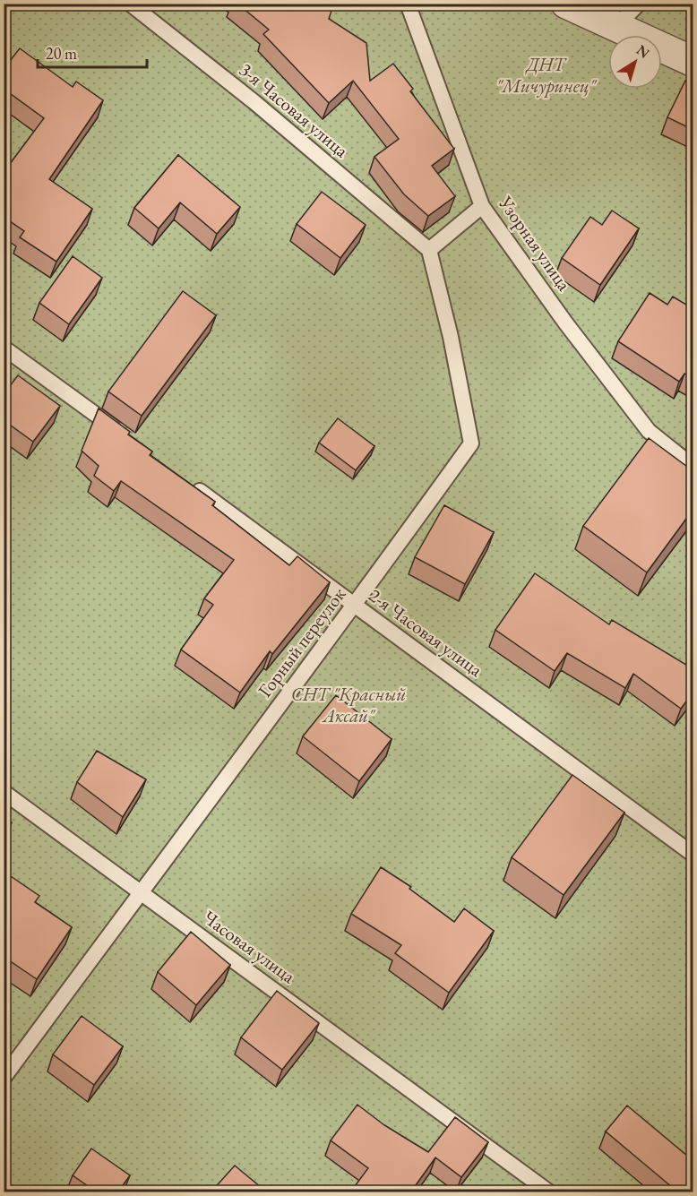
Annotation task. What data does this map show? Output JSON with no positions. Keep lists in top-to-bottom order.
{
  "streets": {
    "lane": [
      "3-я Часовая улица",
      "Узорная улица",
      "2-я Часовая улица",
      "Горный переулок",
      "Часовая улица"
    ]
  },
  "crossings": [
    ["3-я Часовая улица", "Горный переулок"],
    ["2-я Часовая улица", "Горный переулок"],
    ["Горный переулок", "Часовая улица"]
  ],
  "parks": ["ДНТ \"Мичуринец\"", "СНТ \"Красный Аксай\""],
  "scale_bar": "20 m",
  "north": "top right"
}
